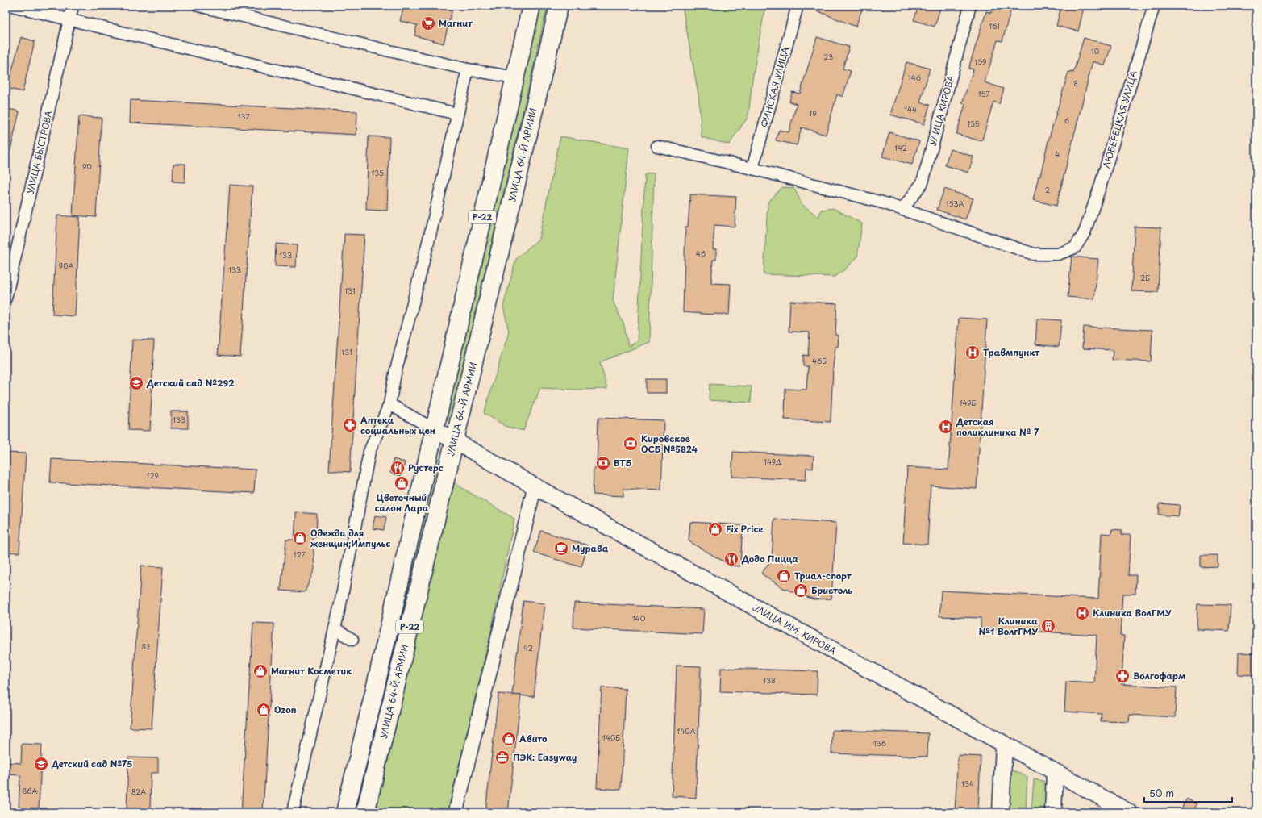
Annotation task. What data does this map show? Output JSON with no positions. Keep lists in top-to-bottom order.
{
  "streets": {
    "highway": ["УЛИЦА 64-Й АРМИИ", "Р-22"],
    "main road": ["УЛИЦА ИМ. КИРОВА"],
    "street": [
      "ФИНСКАЯ УЛИЦА",
      "УЛИЦА КИРОВА",
      "ЛЮБЕРЕЦКАЯ УЛИЦА",
      "УЛИЦА БЫСТРОВА"
    ]
  },
  "crossings": [
    ["ФИНСКАЯ УЛИЦА", "ЛЮБЕРЕЦКАЯ УЛИЦА"],
    ["УЛИЦА КИРОВА", "ЛЮБЕРЕЦКАЯ УЛИЦА"],
    ["УЛИЦА 64-Й АРМИИ", "УЛИЦА ИМ. КИРОВА"],
    ["Р-22", "УЛИЦА ИМ. КИРОВА"]
  ],
  "places": {
    "supermarket": ["Магнит"],
    "hospital": ["Травмпункт", "Детская поликлиника № 7", "Клиника ВолГМУ"],
    "school or university": ["Детский сад №292", "Детский сад №75"],
    "pharmacy": ["Аптека социальных цен", "Волгофарм"],
    "bank": ["Кировское ОСБ №5824", "ВТБ"],
    "restaurant": ["Рустерс", "Додо Пицца"],
    "shop": [
      "Цветочный салон Лара",
      "Fix Price",
      "Одежда для женщин;Импульс",
      "Триал-спорт",
      "Бристоль",
      "Магнит Косметик",
      "Ozon",
      "Авито"
    ],
    "cafe": ["Мурава"],
    "building": ["Клиника №1 ВолгГМУ"],
    "office": ["ПЭК: Easyway"]
  },
  "house_numbers": [
    "161",
    "10",
    "23",
    "159",
    "146",
    "8",
    "157",
    "144",
    "19",
    "137",
    "6",
    "155",
    "142",
    "4",
    "90",
    "135",
    "2",
    "153А",
    "46",
    "133",
    "90А",
    "133",
    "2Б",
    "131",
    "131",
    "46Б",
    "149Б",
    "133",
    "149Д",
    "129",
    "127",
    "140",
    "82",
    "42",
    "138",
    "140А",
    "140Б",
    "136",
    "134",
    "86А",
    "82А"
  ],
  "scale_bar": "50 m"
}
